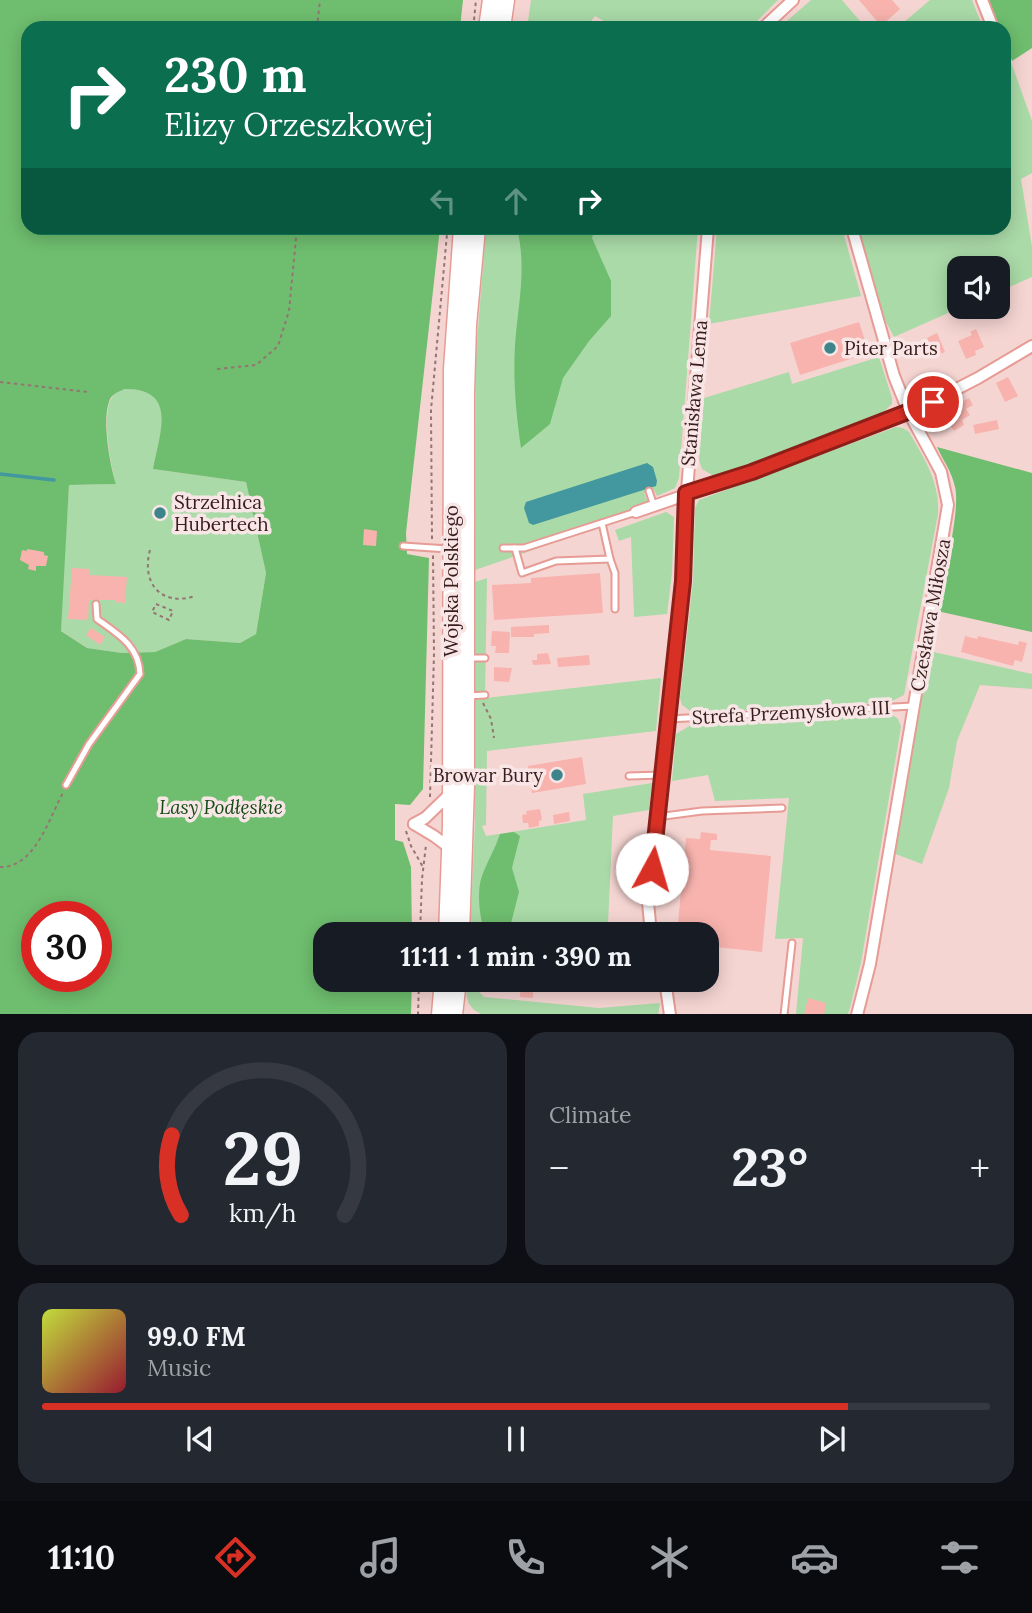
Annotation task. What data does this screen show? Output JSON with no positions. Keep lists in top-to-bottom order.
{
  "streets": {
    "main road": ["Wojska Polskiego"],
    "street": ["Stanisława Lema", "Czesława Miłosza"],
    "lane": ["Strefa Przemysłowa III"]
  },
  "crossings": [
    ["Stanisława Lema", "Strefa Przemysłowa III"],
    ["Czesława Miłosza", "Strefa Przemysłowa III"]
  ],
  "parks": ["Lasy Podłęskie"],
  "places": ["Piter Parts", "Strzelnica Hubertech", "Browar Bury"],
  "page": {
    "turn": ["230 m", "Elizy Orzeszkowej"],
    "limit": "30",
    "trip": "11:11 · 1 min · 390 m",
    "tile": "Climate",
    "heat": ["−", "23°", "+"],
    "song": ["99.0 FM", "Music"],
    "tabs": "11:10",
    "gauge": ["29", "km/h"]
  }
}
